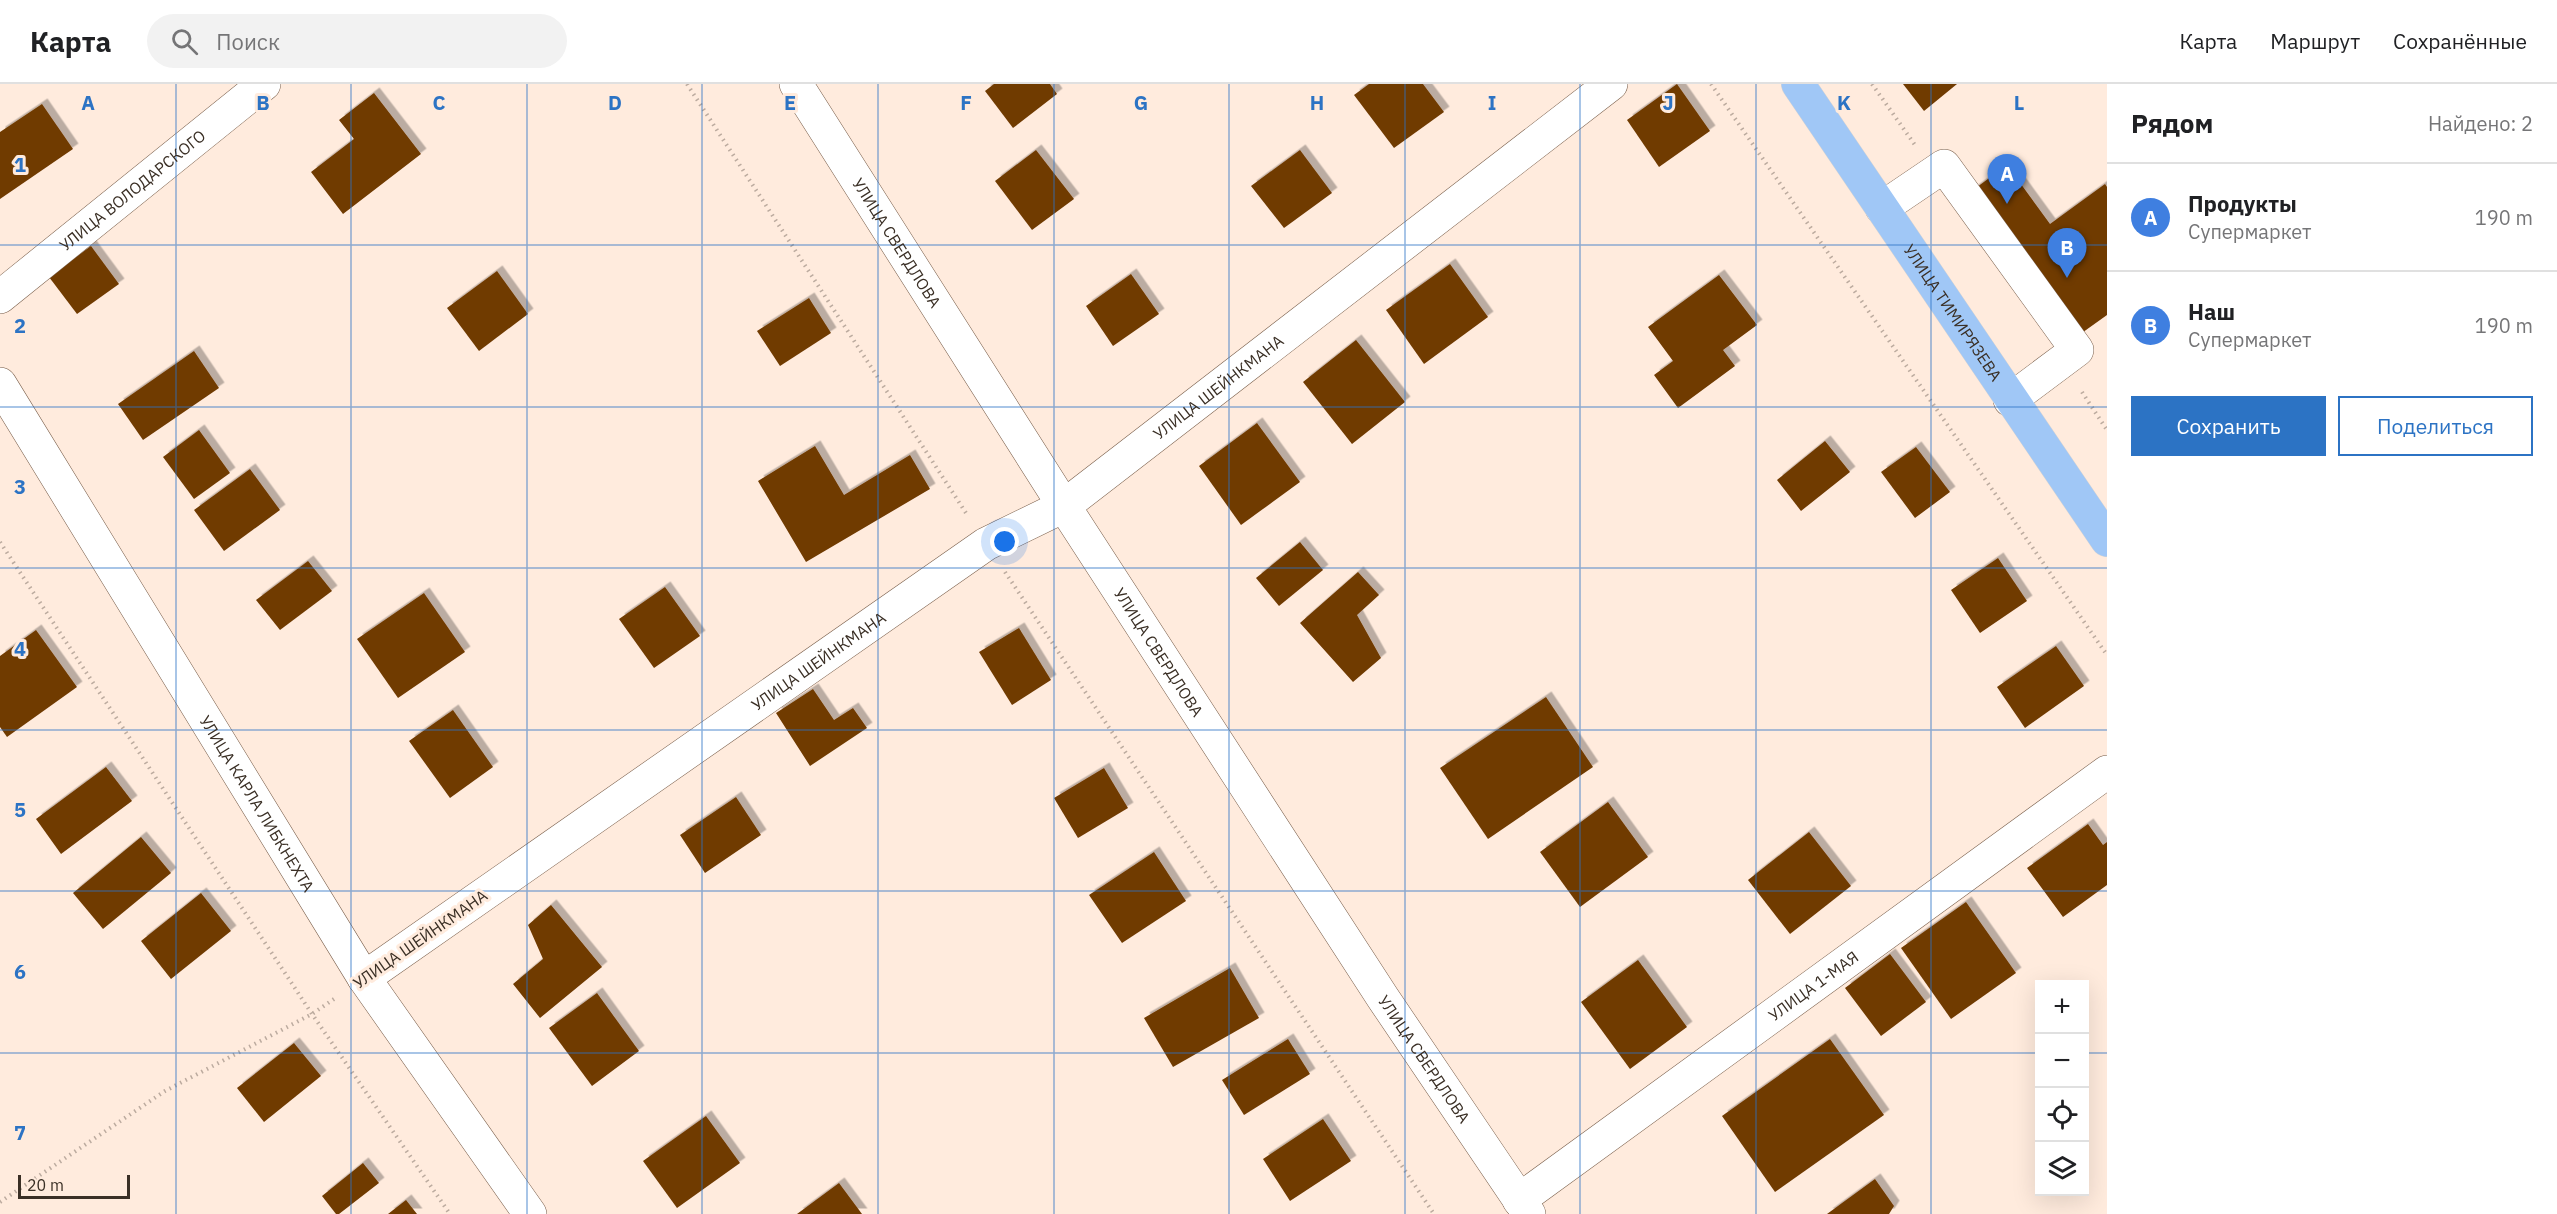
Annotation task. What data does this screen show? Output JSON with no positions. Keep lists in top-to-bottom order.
{
  "streets": {
    "main road": ["УЛИЦА ТИМИРЯЗЕВА"],
    "street": [
      "УЛИЦА ВОЛОДАРСКОГО",
      "УЛИЦА СВЕРДЛОВА",
      "УЛИЦА ШЕЙНКМАНА",
      "УЛИЦА КАРЛА ЛИБКНЕХТА",
      "УЛИЦА 1-МАЯ"
    ]
  },
  "crossings": [
    ["УЛИЦА СВЕРДЛОВА", "УЛИЦА ШЕЙНКМАНА"],
    ["УЛИЦА СВЕРДЛОВА", "УЛИЦА 1-МАЯ"],
    ["УЛИЦА ШЕЙНКМАНА", "УЛИЦА КАРЛА ЛИБКНЕХТА"]
  ],
  "scale_bar": "20 m",
  "page": {
    "header": "Карта",
    "search": "Поиск",
    "nav": ["Карта", "Маршрут", "Сохранённые"],
    "heading": ["Рядом", "Найдено: 2"],
    "pins": ["A", "B"],
    "list": [
      {
        "mark": "A",
        "name": "Продукты",
        "note": "Супермаркет",
        "value": "190 m"
      },
      {
        "mark": "B",
        "name": "Наш",
        "note": "Супермаркет",
        "value": "190 m"
      }
    ],
    "buttons": ["Сохранить", "Поделиться"],
    "map_buttons": ["+", "−"],
    "scale": "20 m"
  },
  "grid": {
    "columns": [
      "A",
      "B",
      "C",
      "D",
      "E",
      "F",
      "G",
      "H",
      "I",
      "J",
      "K",
      "L"
    ],
    "rows": [
      "1",
      "2",
      "3",
      "4",
      "5",
      "6",
      "7"
    ]
  }
}
